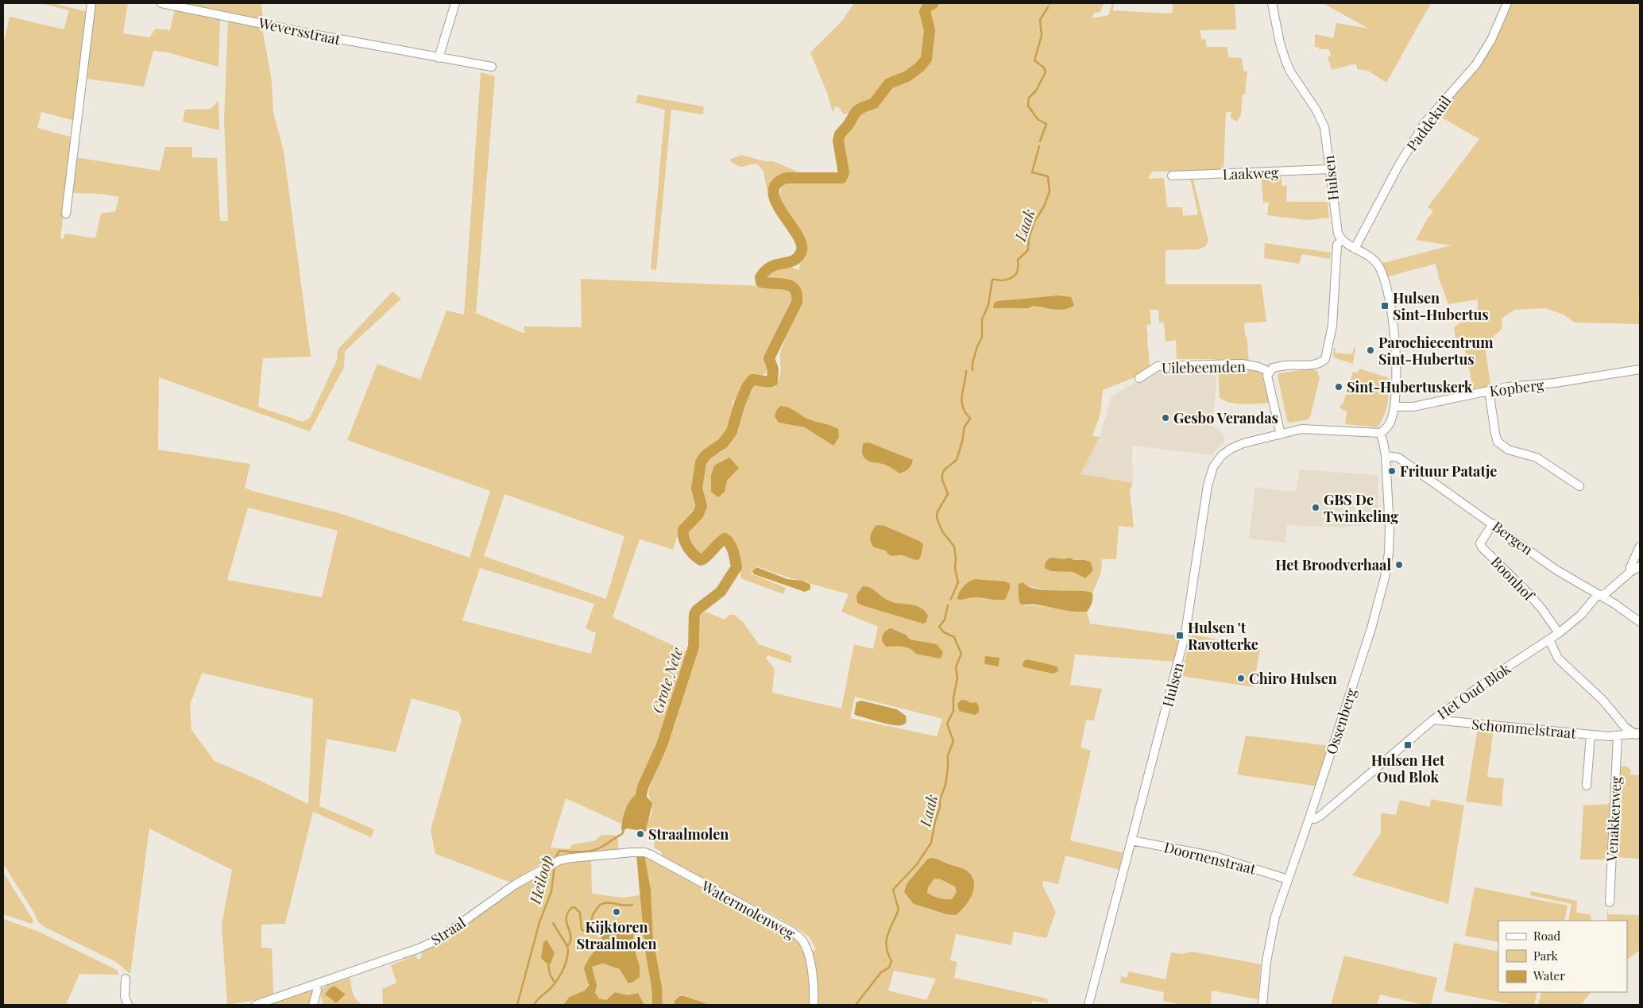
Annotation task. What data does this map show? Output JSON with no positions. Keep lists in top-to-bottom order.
{
  "streets": {
    "street": [
      "Weversstraat",
      "Paddekuil",
      "Laakweg",
      "Hulsen",
      "Uilebeemden",
      "Kopberg",
      "Bergen",
      "Boonhof",
      "Het Oud Blok",
      "Ossenberg",
      "Schommelstraat",
      "Venakkerweg",
      "Doornenstraat",
      "Watermolenweg",
      "Straal"
    ]
  },
  "crossings": [
    ["Laakweg", "Hulsen"],
    ["Hulsen", "Ossenberg"],
    ["Hulsen", "Doornenstraat"],
    ["Bergen", "Boonhof"],
    ["Bergen", "Het Oud Blok"],
    ["Bergen", "Ossenberg"],
    ["Boonhof", "Het Oud Blok"],
    ["Het Oud Blok", "Ossenberg"],
    ["Het Oud Blok", "Schommelstraat"],
    ["Ossenberg", "Doornenstraat"],
    ["Schommelstraat", "Venakkerweg"],
    ["Watermolenweg", "Straal"]
  ],
  "water": ["Laak", "Grote Nete", "Heiloop"],
  "places": {
    "transit": ["Hulsen Sint-Hubertus", "Hulsen 't Ravotterke", "Hulsen Het Oud Blok"],
    "other": [
      "Parochiecentrum Sint-Hubertus",
      "Sint-Hubertuskerk",
      "Gesbo Verandas",
      "Frituur Patatje",
      "GBS De Twinkeling",
      "Het Broodverhaal",
      "Chiro Hulsen",
      "Straalmolen",
      "Kijktoren Straalmolen"
    ]
  },
  "legend": ["Road", "Park", "Water"]
}
